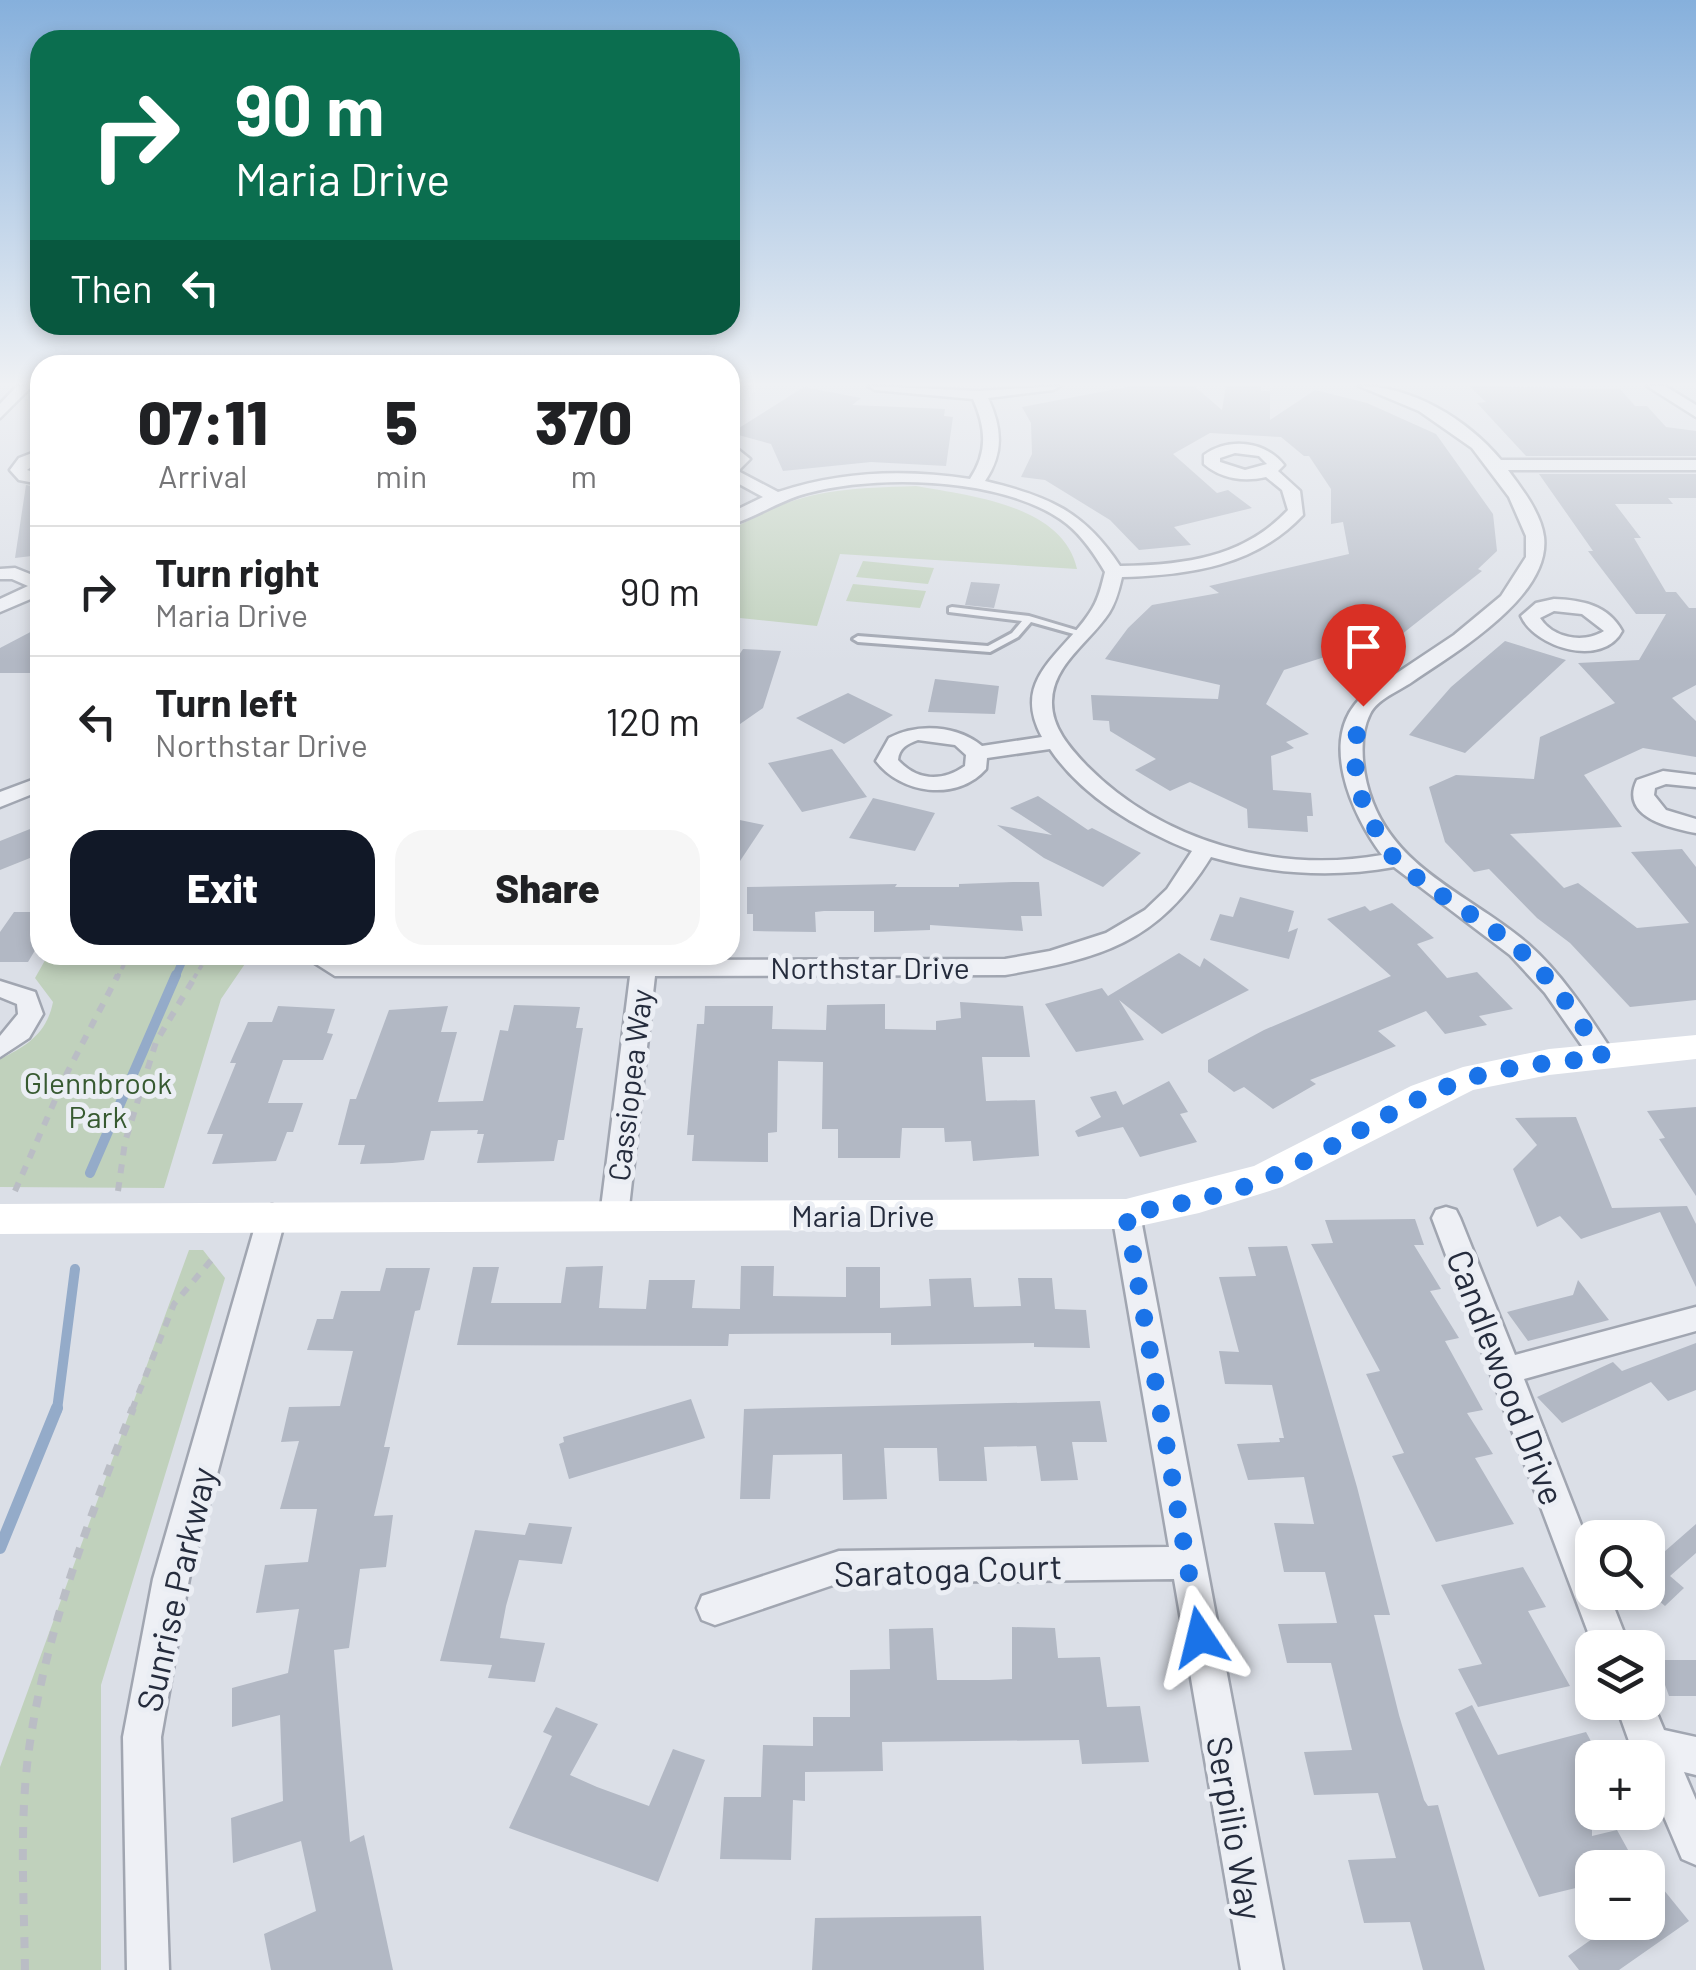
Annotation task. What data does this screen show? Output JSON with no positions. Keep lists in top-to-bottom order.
{
  "streets": {
    "street": [
      "Northstar Drive",
      "Cassiopea Way",
      "Maria Drive",
      "Candlewood Drive",
      "Saratoga Court",
      "Sunrise Parkway",
      "Serpilio Way"
    ]
  },
  "crossings": [
    ["Cassiopea Way", "Maria Drive"],
    ["Maria Drive", "Sunrise Parkway"],
    ["Maria Drive", "Serpilio Way"],
    ["Saratoga Court", "Serpilio Way"]
  ],
  "parks": ["Glennbrook Park"],
  "page": {
    "turn": ["90 m", "Maria Drive"],
    "then": "Then",
    "eta": [
      "07:11",
      "Arrival",
      "5",
      "min",
      "370",
      "m"
    ],
    "list": [
      {
        "name": "Turn right",
        "note": "Maria Drive",
        "value": "90 m"
      },
      {
        "name": "Turn left",
        "note": "Northstar Drive",
        "value": "120 m"
      }
    ],
    "buttons": ["Exit", "Share"],
    "map_buttons": ["+", "−"]
  }
}
